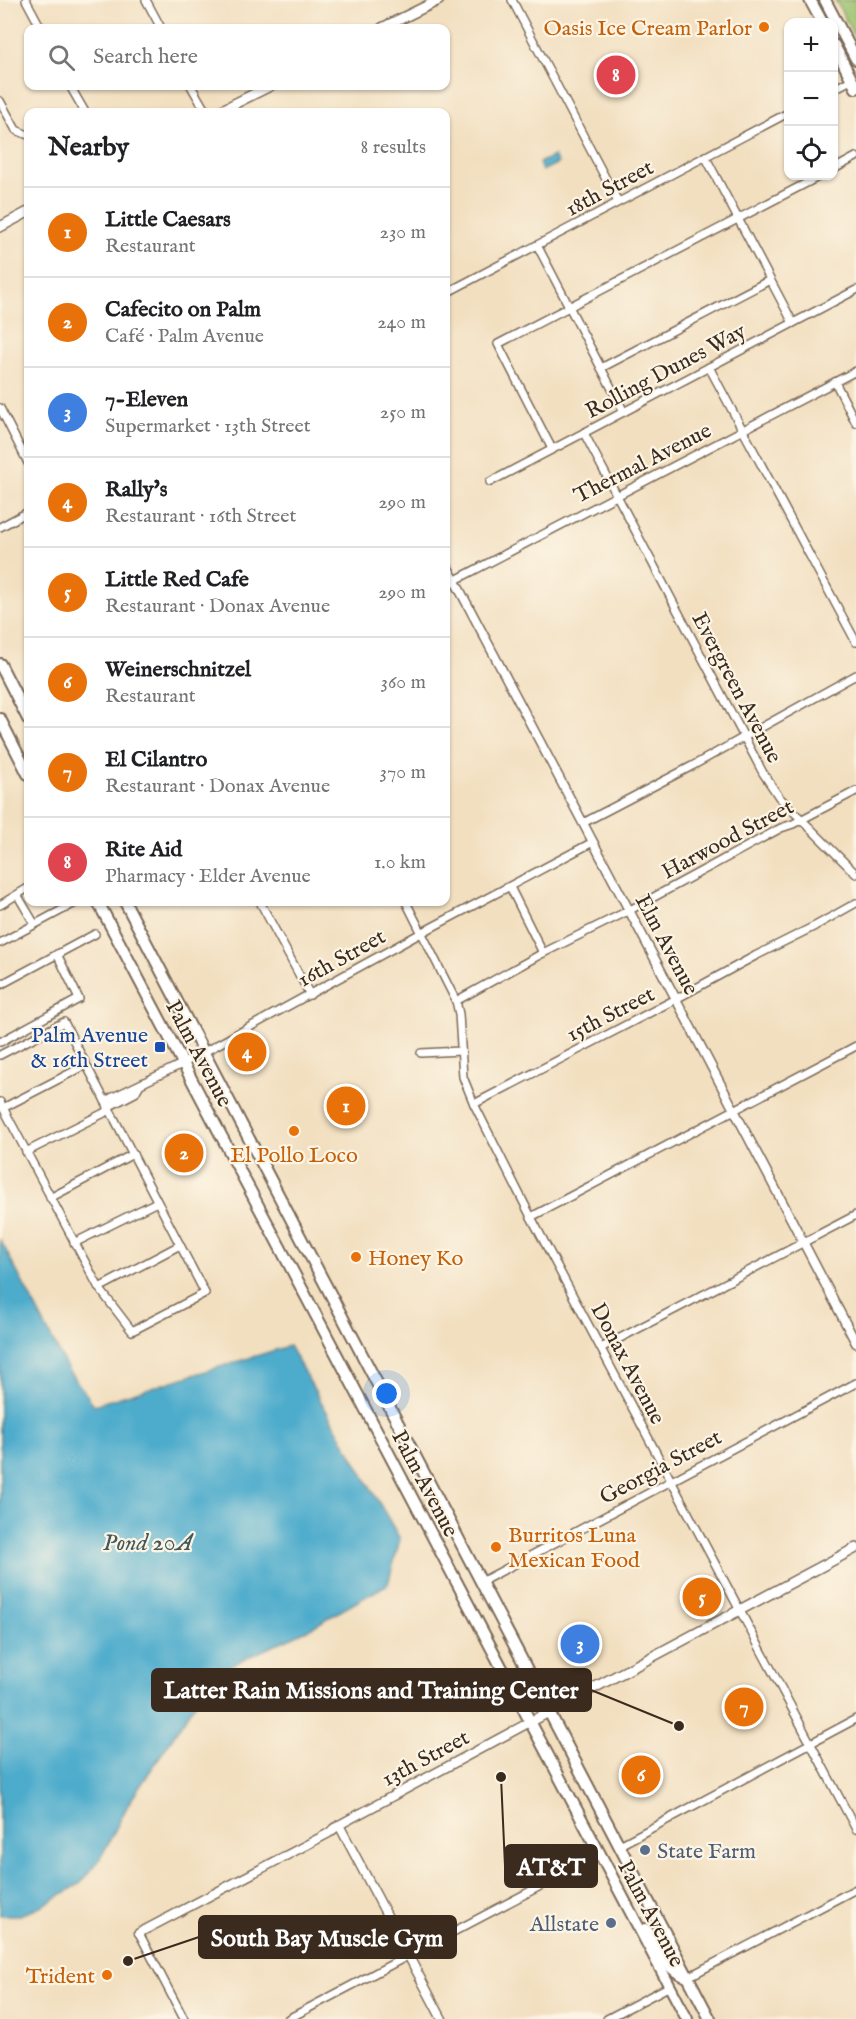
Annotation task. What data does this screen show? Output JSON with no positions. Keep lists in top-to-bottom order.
{
  "streets": {
    "main road": ["Palm Avenue", "13th Street"],
    "street": [
      "18th Street",
      "Rolling Dunes Way",
      "Thermal Avenue",
      "Evergreen Avenue",
      "Harwood Street",
      "Elm Avenue",
      "16th Street",
      "15th Street",
      "Donax Avenue",
      "Georgia Street"
    ]
  },
  "crossings": [
    ["Rolling Dunes Way", "Evergreen Avenue"],
    ["Thermal Avenue", "Evergreen Avenue"],
    ["Thermal Avenue", "Elm Avenue"],
    ["Evergreen Avenue", "Harwood Street"],
    ["Harwood Street", "Elm Avenue"],
    ["Harwood Street", "Donax Avenue"],
    ["Elm Avenue", "16th Street"],
    ["Elm Avenue", "15th Street"],
    ["16th Street", "Palm Avenue"],
    ["16th Street", "Donax Avenue"],
    ["15th Street", "Donax Avenue"],
    ["Palm Avenue", "Georgia Street"],
    ["Palm Avenue", "13th Street"],
    ["Donax Avenue", "Georgia Street"],
    ["Donax Avenue", "13th Street"]
  ],
  "water": ["Pond 20A"],
  "places": {
    "other": [
      "Oasis Ice Cream Parlor",
      "El Pollo Loco",
      "Honey Ko",
      "Burritos Luna Mexican Food",
      "Latter Rain Missions and Training Center",
      "AT&T",
      "State Farm",
      "Allstate",
      "South Bay Muscle Gym",
      "Trident"
    ],
    "transit": ["Palm Avenue & 16th Street"]
  },
  "page": {
    "map_buttons": ["+", "−"],
    "search": "Search here",
    "pins": [
      "8",
      "4",
      "1",
      "2",
      "5",
      "3",
      "7",
      "6"
    ],
    "heading": ["Nearby", "8 results"],
    "list": [
      {
        "mark": "1",
        "name": "Little Caesars",
        "note": "Restaurant",
        "value": "230 m"
      },
      {
        "mark": "2",
        "name": "Cafecito on Palm",
        "note": "Café · Palm Avenue",
        "value": "240 m"
      },
      {
        "mark": "3",
        "name": "7-Eleven",
        "note": "Supermarket · 13th Street",
        "value": "250 m"
      },
      {
        "mark": "4",
        "name": "Rally's",
        "note": "Restaurant · 16th Street",
        "value": "290 m"
      },
      {
        "mark": "5",
        "name": "Little Red Cafe",
        "note": "Restaurant · Donax Avenue",
        "value": "290 m"
      },
      {
        "mark": "6",
        "name": "Weinerschnitzel",
        "note": "Restaurant",
        "value": "360 m"
      },
      {
        "mark": "7",
        "name": "El Cilantro",
        "note": "Restaurant · Donax Avenue",
        "value": "370 m"
      },
      {
        "mark": "8",
        "name": "Rite Aid",
        "note": "Pharmacy · Elder Avenue",
        "value": "1.0 km"
      }
    ]
  }
}
